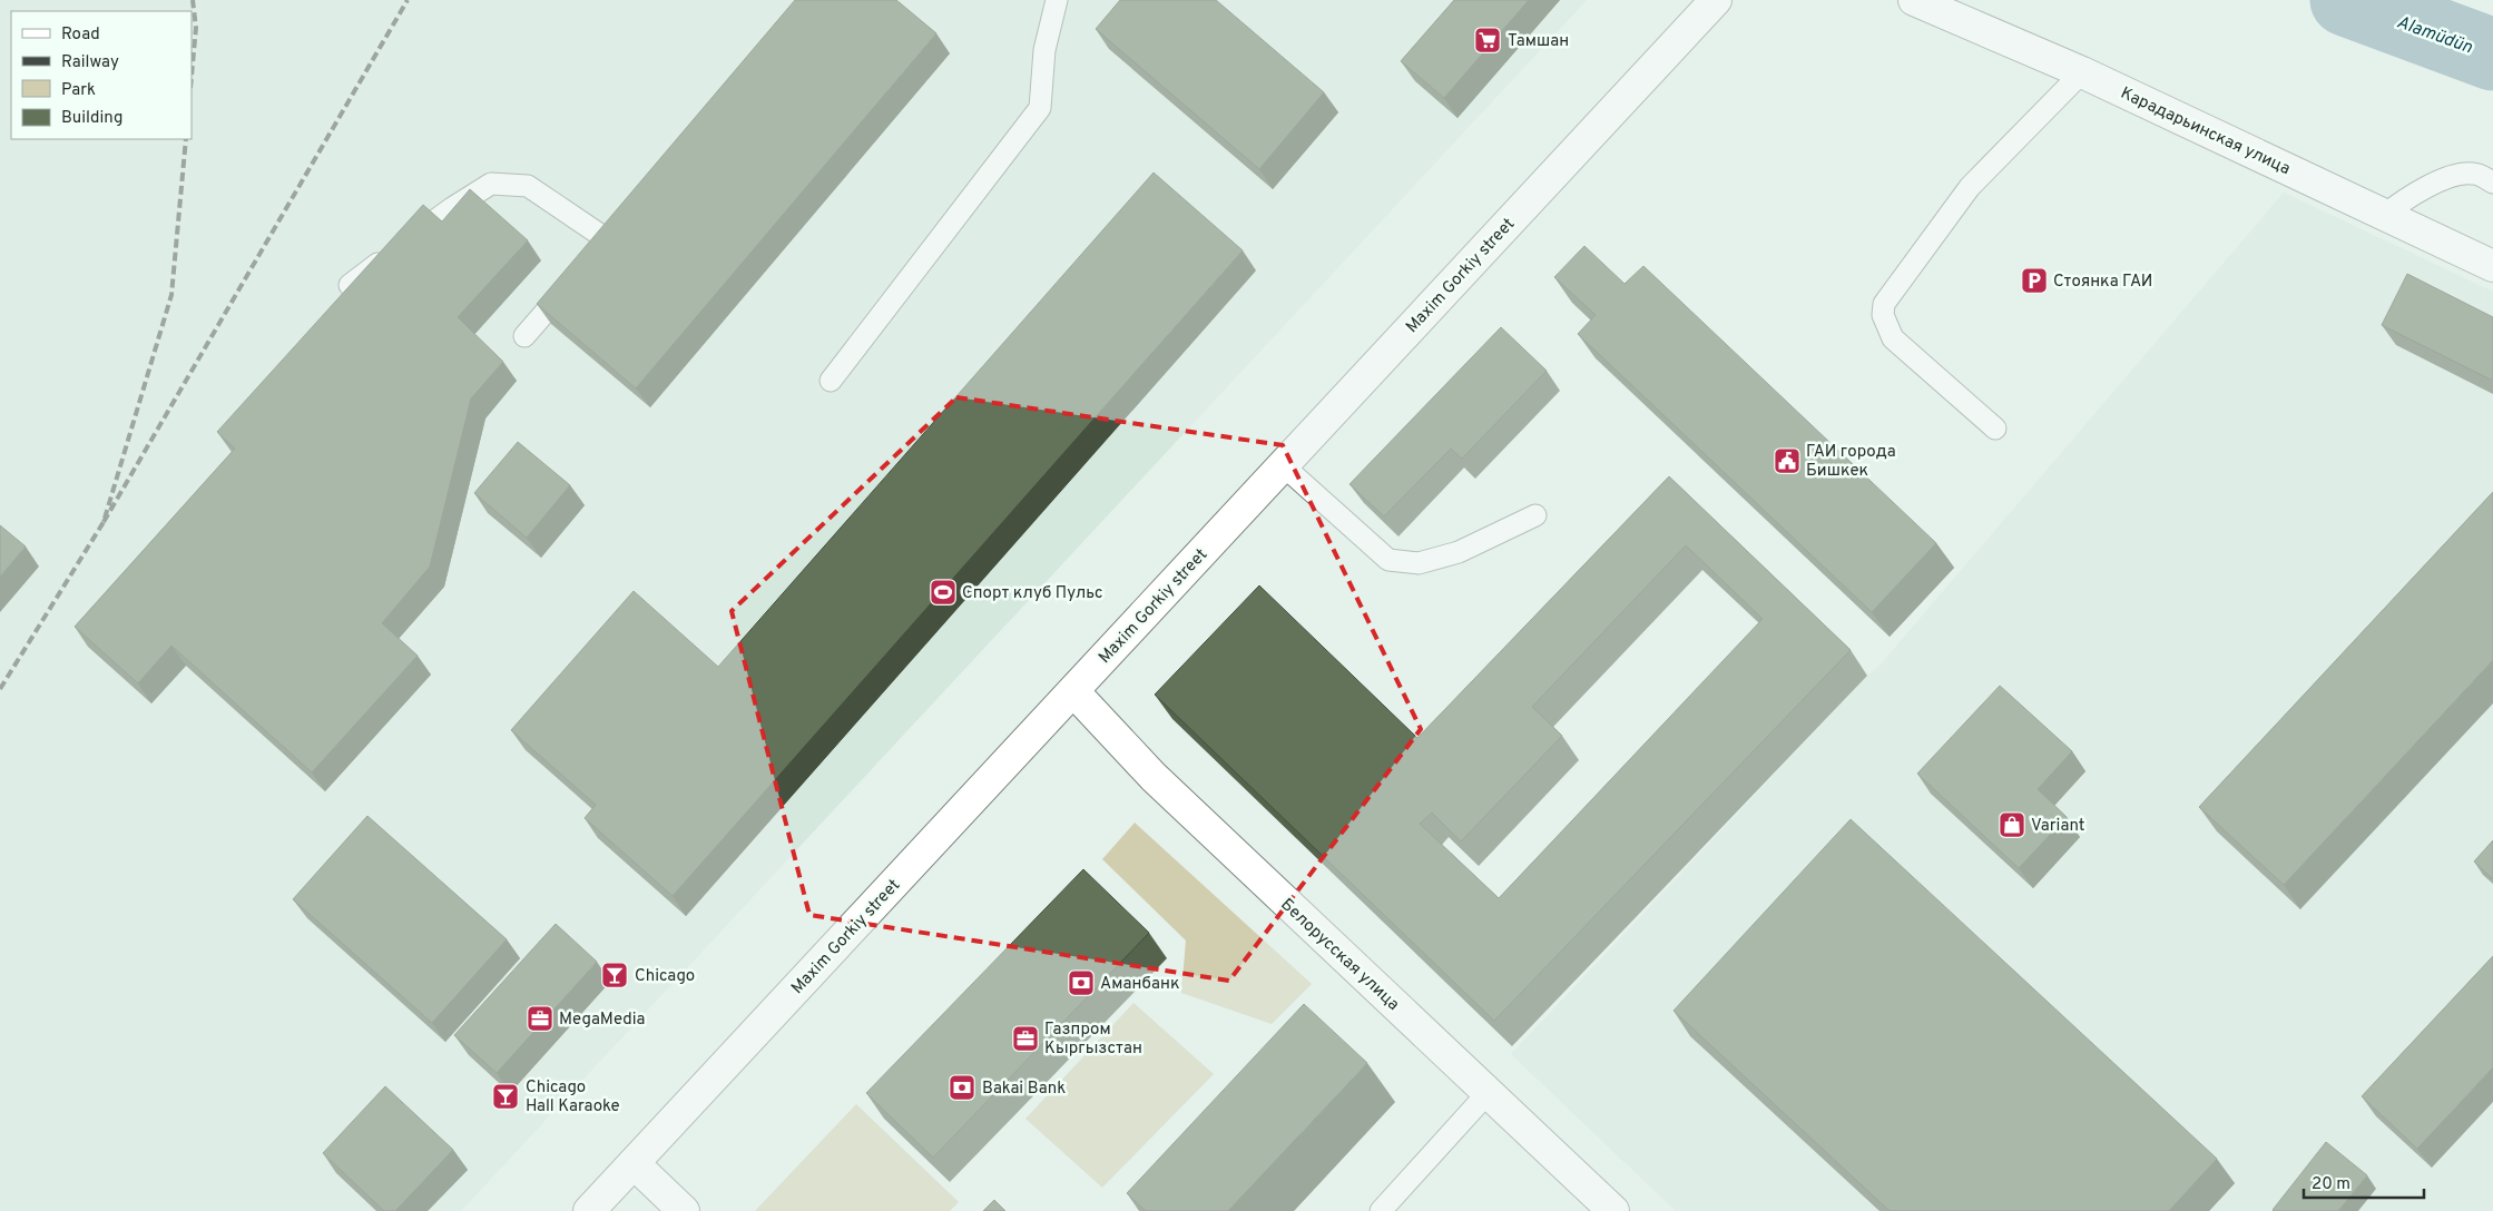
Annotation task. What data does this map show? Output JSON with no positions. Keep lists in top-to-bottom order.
{
  "streets": {
    "main road": ["Карадарьинская улица", "Maxim Gorkiy street", "Белорусская улица"]
  },
  "crossings": [
    ["Maxim Gorkiy street", "Белорусская улица"]
  ],
  "water": ["Alamüdün"],
  "places": {
    "supermarket": ["Тамшан"],
    "parking": ["Стоянка ГАИ"],
    "public building": ["ГАИ города Бишкек"],
    "sports": ["Спорт клуб Пульс"],
    "shop": ["Variant"],
    "bar": ["Chicago", "Chicago Hall Karaoke"],
    "bank": ["Аманбанк", "Bakai Bank"],
    "office": ["MegaMedia", "Газпром Кыргызстан"]
  },
  "legend": [
    "Road",
    "Railway",
    "Park",
    "Building"
  ],
  "scale_bar": "20 m"
}
